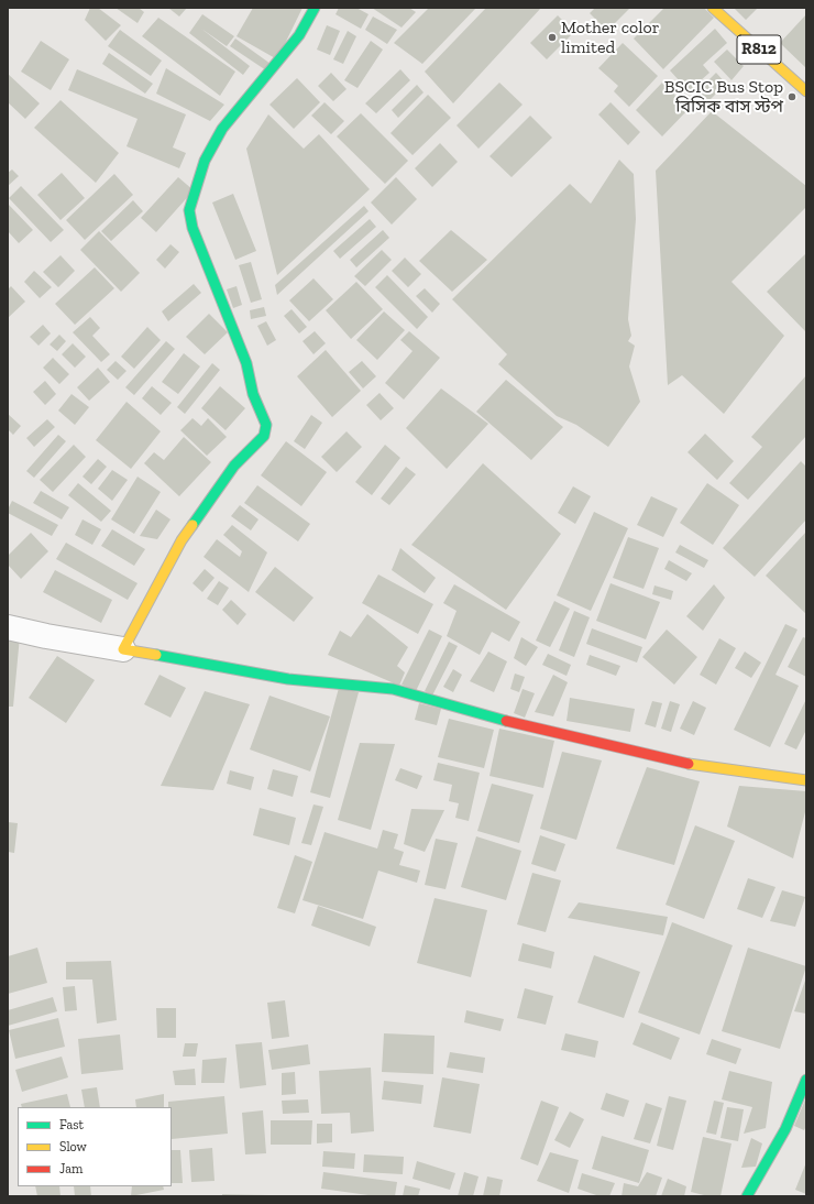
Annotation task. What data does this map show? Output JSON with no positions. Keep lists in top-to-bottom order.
{
  "streets": {
    "street": ["R812"]
  },
  "places": ["Mother color limited", "BSCIC Bus Stop বিসিক বাস স্টপ"],
  "legend": ["Fast", "Slow", "Jam"]
}
